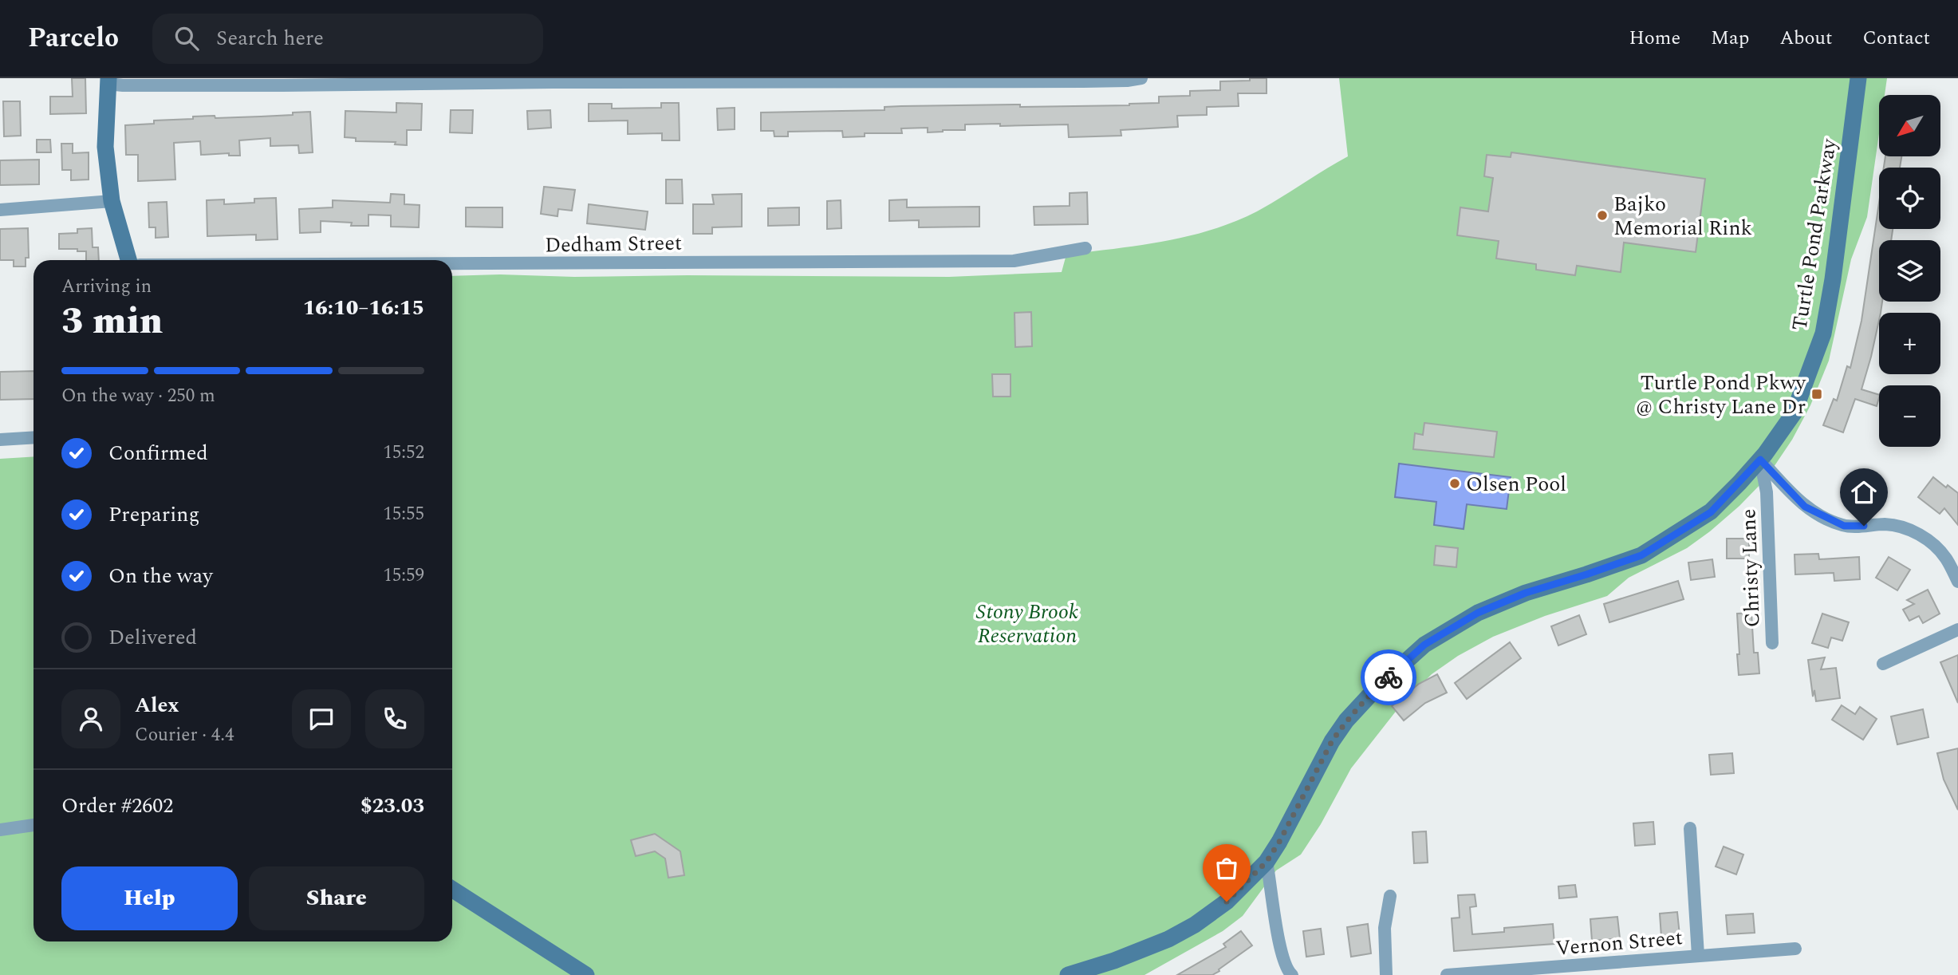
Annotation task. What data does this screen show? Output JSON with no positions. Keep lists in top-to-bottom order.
{
  "streets": {
    "main road": ["Turtle Pond Parkway"],
    "street": ["Dedham Street", "Christy Lane", "Vernon Street"]
  },
  "crossings": [
    ["Turtle Pond Parkway", "Christy Lane"]
  ],
  "parks": ["Stony Brook Reservation"],
  "places": {
    "other": ["Bajko Memorial Rink", "Olsen Pool"],
    "transit": ["Turtle Pond Pkwy @ Christy Lane Dr"]
  },
  "north": "bottom left",
  "page": {
    "header": "Parcelo",
    "search": "Search here",
    "nav": [
      "Home",
      "Map",
      "About",
      "Contact"
    ],
    "map_buttons": ["+", "−"],
    "heading": ["3 min", "Arriving in", "16:10–16:15"],
    "panel": [
      "Alex",
      "Courier · 4.4",
      "Order #2602",
      "$23.03"
    ],
    "bar": "On the way · 250 m",
    "list": [
      ["Confirmed", "15:52"],
      ["Preparing", "15:55"],
      ["On the way", "15:59"],
      "Delivered"
    ],
    "buttons": ["Help", "Share"]
  }
}
